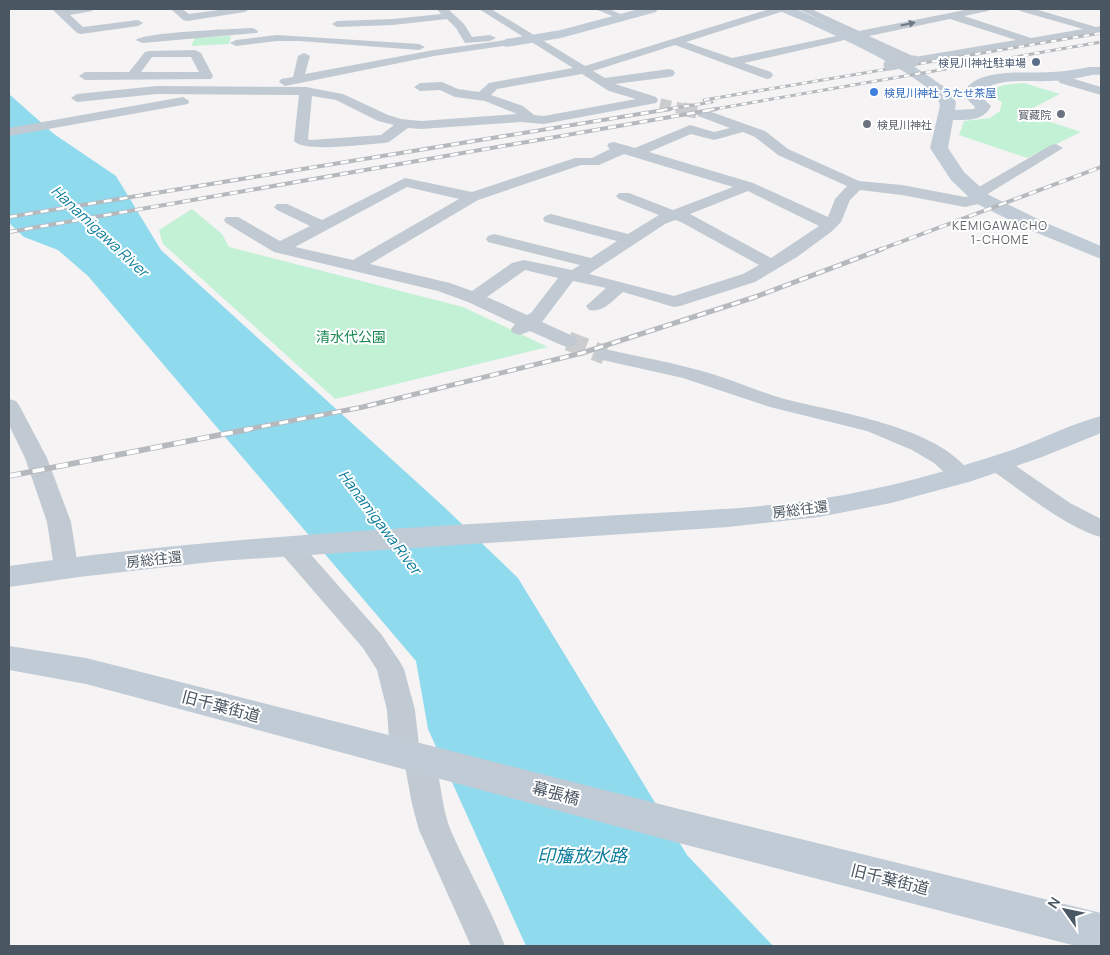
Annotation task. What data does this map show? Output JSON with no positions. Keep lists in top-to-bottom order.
{
  "streets": {
    "street": ["房総往還", "旧千葉街道", "幕張橋"]
  },
  "crossings": [
    ["旧千葉街道", "幕張橋"]
  ],
  "districts": ["KEMIGAWACHO 1-CHOME"],
  "water": ["Hanamigawa River", "印旛放水路"],
  "parks": ["清水代公園"],
  "places": [
    "検見川神社駐車場",
    "検見川神社 うたせ茶屋",
    "寳藏院",
    "検見川神社"
  ],
  "north": "top left"
}
